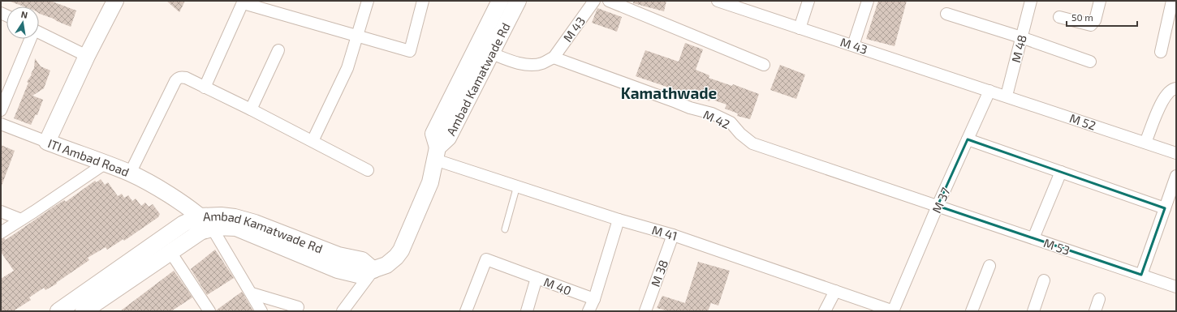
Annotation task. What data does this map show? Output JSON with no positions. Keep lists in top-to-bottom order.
{
  "streets": {
    "street": [
      "M 43",
      "M 48",
      "Ambad Kamatwade Rd",
      "M 42",
      "M 52",
      "ITI Ambad Road",
      "M 37",
      "M 41",
      "M 53",
      "M 38",
      "M 40"
    ]
  },
  "crossings": [
    ["M 43", "M 42"],
    ["M 43", "M 52"],
    ["M 43", "M 37"],
    ["M 48", "M 52"],
    ["Ambad Kamatwade Rd", "ITI Ambad Road"],
    ["Ambad Kamatwade Rd", "M 41"],
    ["M 42", "M 37"],
    ["M 42", "M 53"],
    ["M 52", "M 37"],
    ["M 37", "M 41"],
    ["M 37", "M 53"],
    ["M 41", "M 38"]
  ],
  "districts": ["Kamathwade"],
  "scale_bar": "50 m",
  "north": "top"
}
